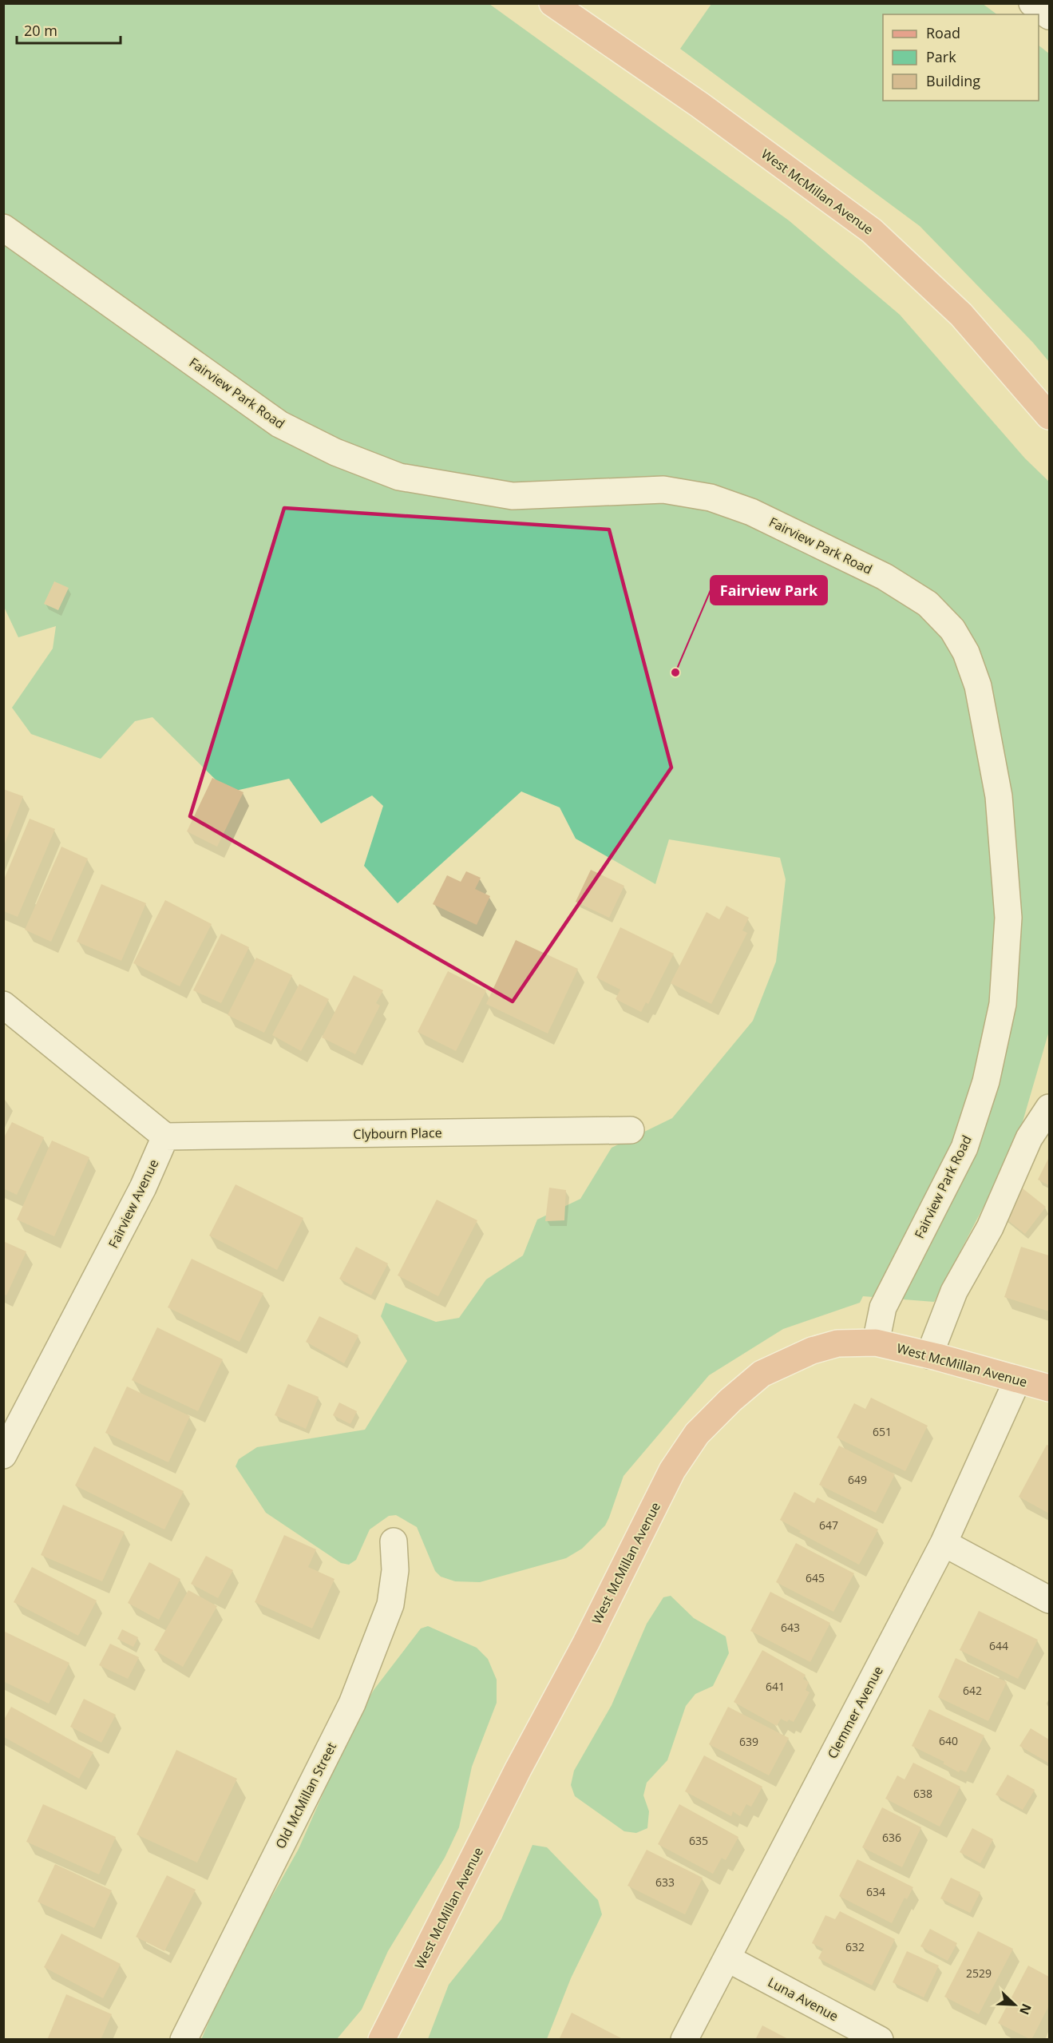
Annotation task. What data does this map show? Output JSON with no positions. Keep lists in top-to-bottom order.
{
  "streets": {
    "main road": ["West McMillan Avenue"],
    "street": [
      "Fairview Park Road",
      "Clybourn Place",
      "Fairview Avenue",
      "Clemmer Avenue",
      "Old McMillan Street",
      "Luna Avenue"
    ]
  },
  "crossings": [
    ["West McMillan Avenue", "Fairview Park Road"],
    ["West McMillan Avenue", "Clemmer Avenue"],
    ["Clybourn Place", "Fairview Avenue"],
    ["Clemmer Avenue", "Luna Avenue"]
  ],
  "places": ["Fairview Park"],
  "house_numbers": [
    "651",
    "649",
    "647",
    "645",
    "643",
    "644",
    "641",
    "642",
    "640",
    "639",
    "638",
    "636",
    "635",
    "633",
    "634",
    "632",
    "2529"
  ],
  "legend": ["Road", "Park", "Building"],
  "scale_bar": "20 m",
  "north": "bottom right"
}
